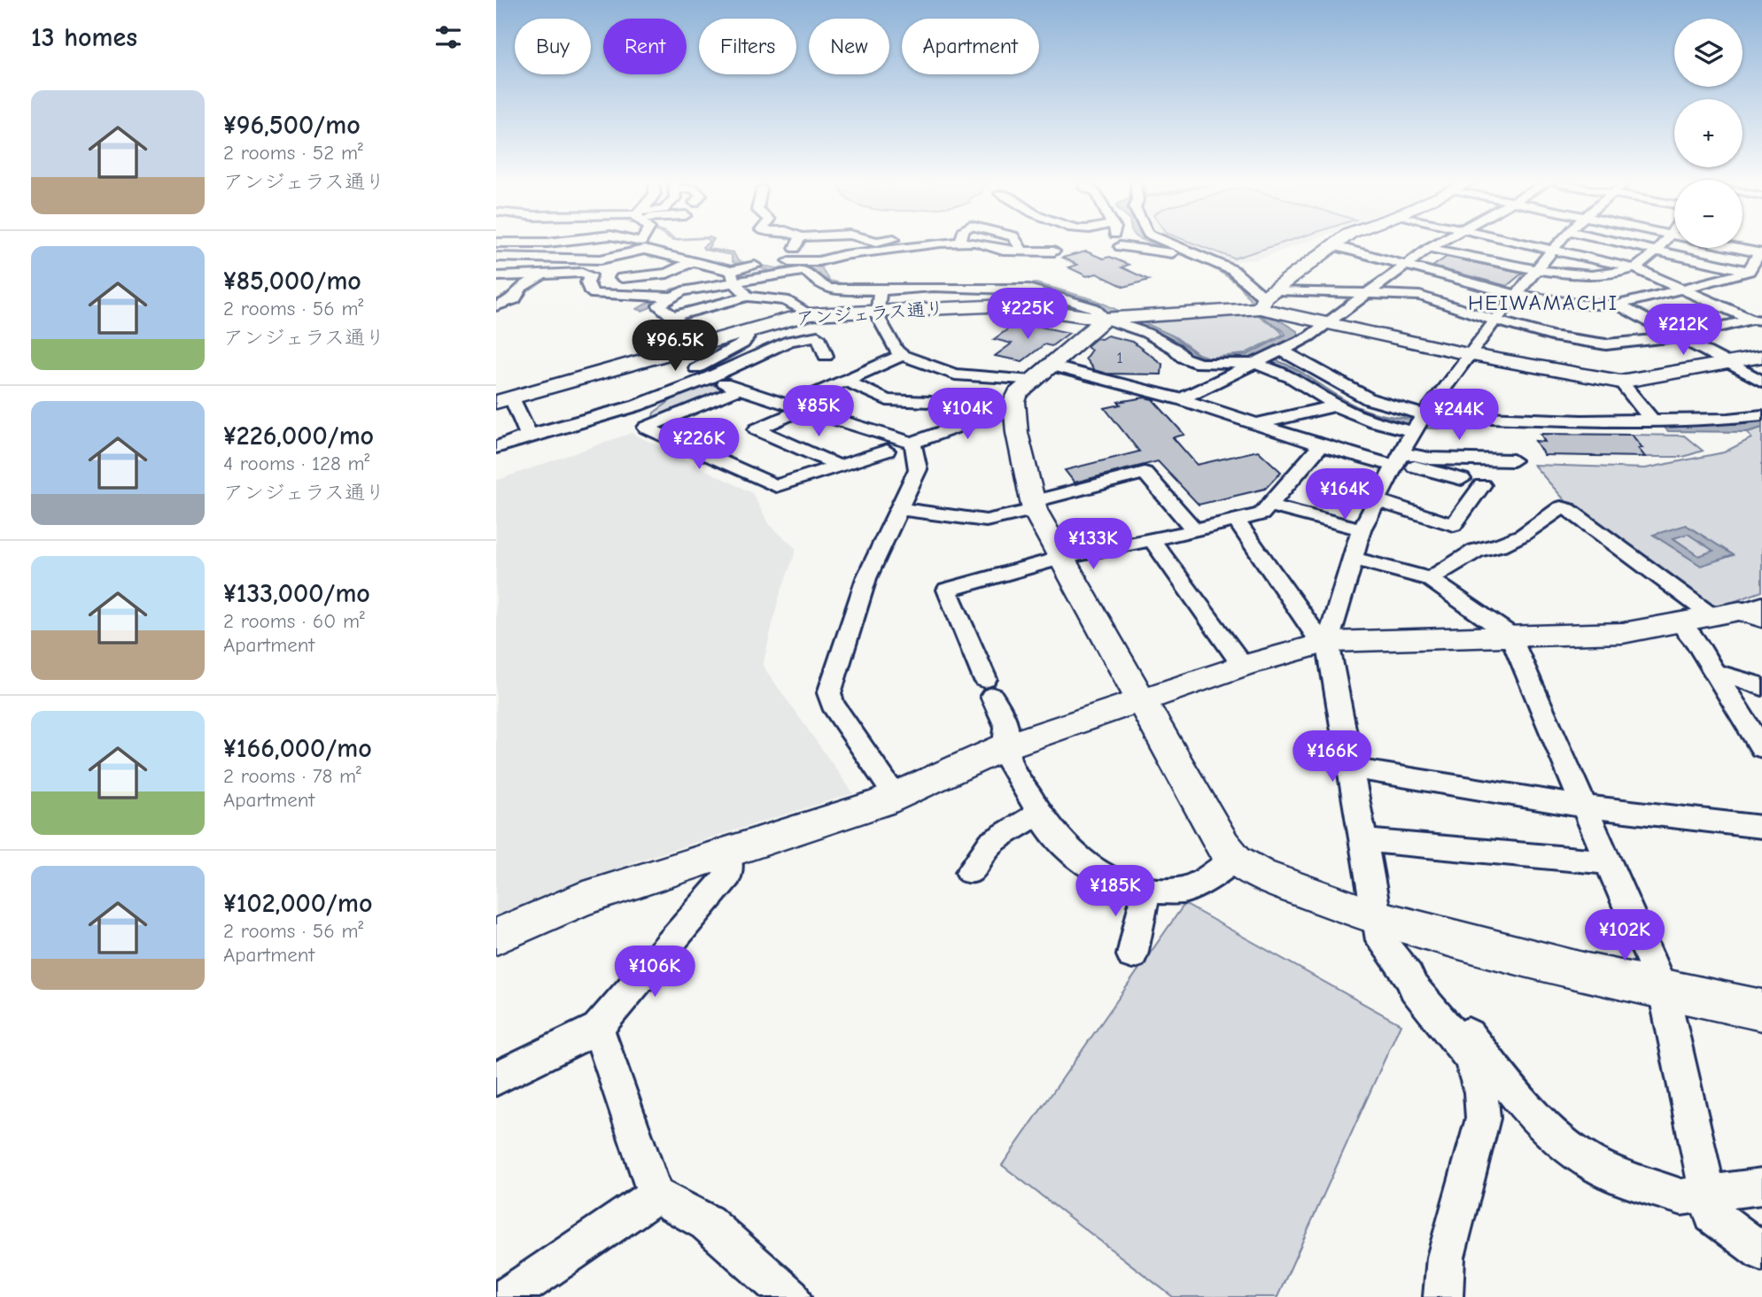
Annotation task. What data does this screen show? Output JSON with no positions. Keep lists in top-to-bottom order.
{
  "streets": {
    "street": ["アンジェラス通り"]
  },
  "districts": ["HEIWAMACHI"],
  "house_numbers": ["1"],
  "page": {
    "heading": "13 homes",
    "map_buttons": ["+", "−"],
    "chip": [
      "Buy",
      "Rent",
      "Filters",
      "New",
      "Apartment"
    ],
    "list": [
      {
        "name": "¥96,500/mo",
        "note": "2 rooms · 52 m² · アンジェラス通り"
      },
      {
        "name": "¥85,000/mo",
        "note": "2 rooms · 56 m² · アンジェラス通り"
      },
      {
        "name": "¥226,000/mo",
        "note": "4 rooms · 128 m² · アンジェラス通り"
      },
      {
        "name": "¥133,000/mo",
        "note": "2 rooms · 60 m² · Apartment"
      },
      {
        "name": "¥166,000/mo",
        "note": "2 rooms · 78 m² · Apartment"
      },
      {
        "name": "¥102,000/mo",
        "note": "2 rooms · 56 m² · Apartment"
      }
    ],
    "price": [
      "¥225K",
      "¥212K",
      "¥96.5K",
      "¥85K",
      "¥104K",
      "¥244K",
      "¥226K",
      "¥164K",
      "¥133K",
      "¥166K",
      "¥185K",
      "¥102K",
      "¥106K"
    ]
  }
}
